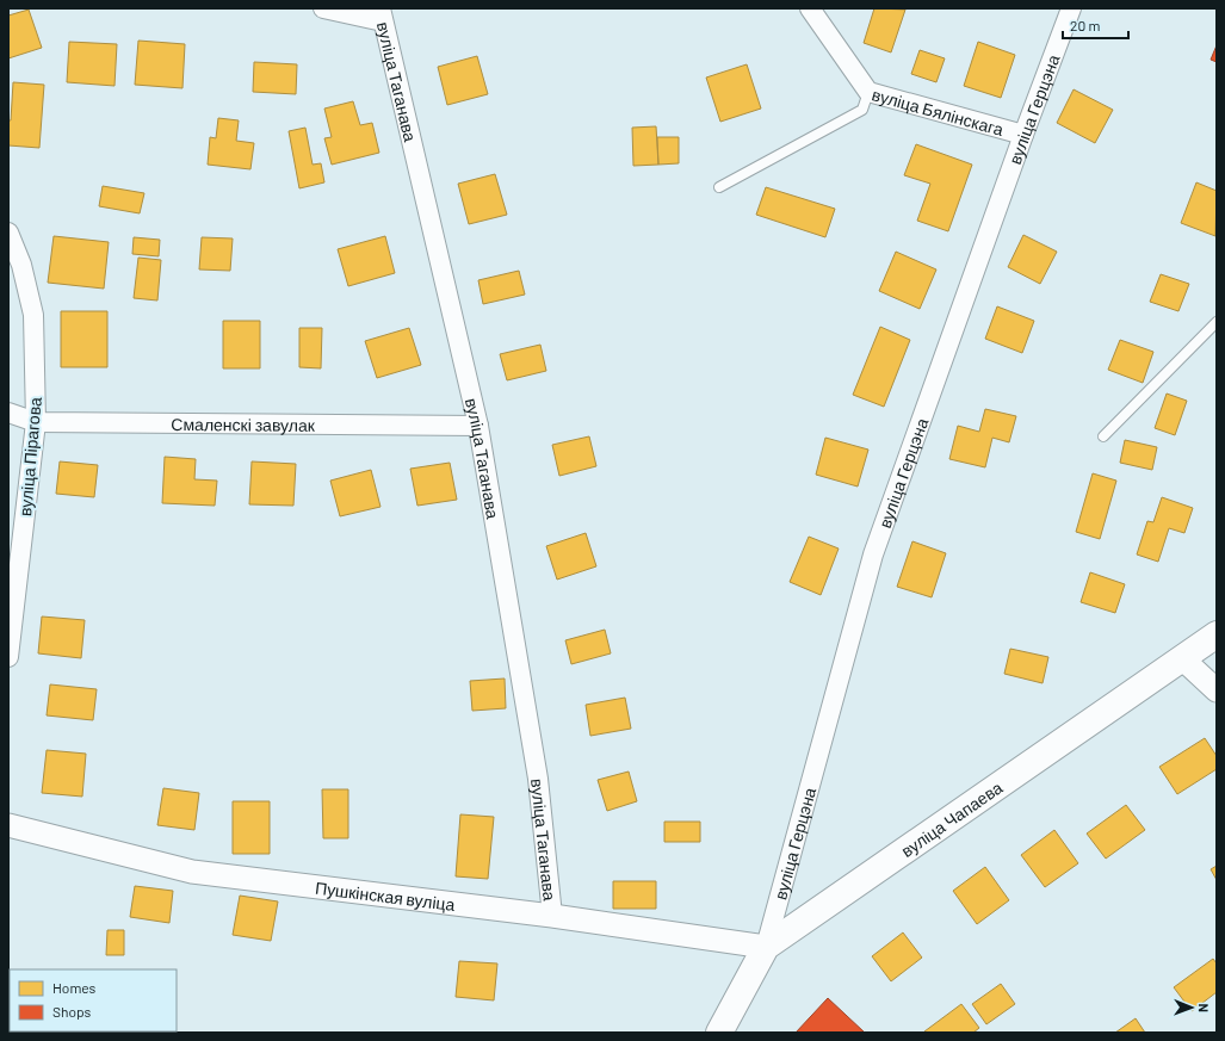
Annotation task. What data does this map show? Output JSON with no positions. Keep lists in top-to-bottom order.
{
  "streets": {
    "main road": ["вуліца Чапаева"],
    "street": [
      "вуліца Таганава",
      "вуліца Герцэна",
      "вуліца Бялінскага",
      "Смаленскі завулак",
      "вуліца Пірагова",
      "Пушкінская вуліца"
    ]
  },
  "crossings": [
    ["вуліца Таганава", "Смаленскі завулак"],
    ["вуліца Таганава", "Пушкінская вуліца"],
    ["вуліца Герцэна", "вуліца Бялінскага"],
    ["вуліца Герцэна", "вуліца Чапаева"],
    ["вуліца Герцэна", "Пушкінская вуліца"],
    ["Смаленскі завулак", "вуліца Пірагова"],
    ["вуліца Чапаева", "Пушкінская вуліца"]
  ],
  "legend": ["Homes", "Shops"],
  "scale_bar": "20 m",
  "north": "right"
}
